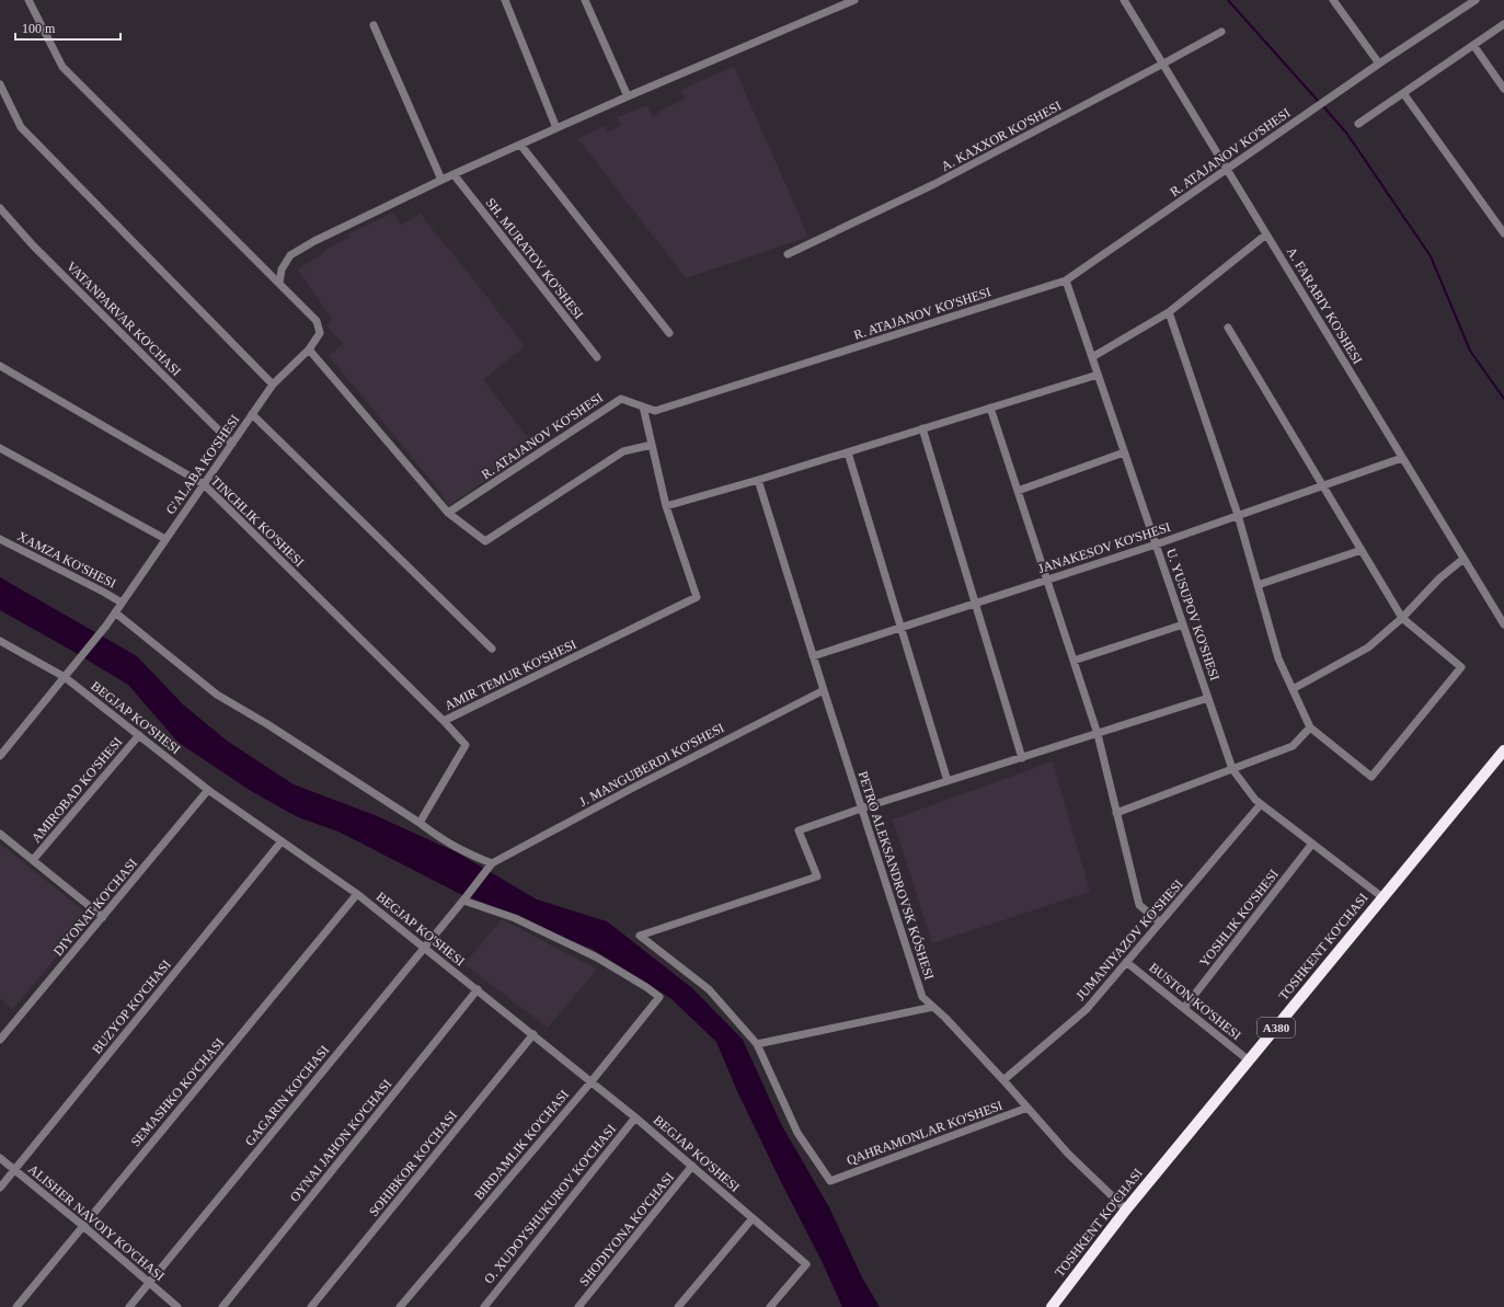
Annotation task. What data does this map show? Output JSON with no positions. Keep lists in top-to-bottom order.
{
  "streets": {
    "highway": ["TOSHKENT KO'CHASI", "A380"],
    "street": [
      "A. KAXXOR KO'SHESI",
      "R. ATAJANOV KO'SHESI",
      "SH. MURATOV KO'SHESI",
      "A. FARABIY KO'SHESI",
      "VATANPARVAR KO'CHASI",
      "G'ALABA KO'SHESI",
      "TINCHLIK KO'SHESI",
      "JANAKESOV KO'SHESI",
      "XAMZA KO'SHESI",
      "U. YUSUPOV KO'SHESI",
      "AMIR TEMUR KO'SHESI",
      "BEGJAP KO'SHESI",
      "J. MANGUBERDI KO'SHESI",
      "AMIROBAD KO'SHESI",
      "PETRO ALEKSANDROVSK KÓSHESI",
      "DIYONAT KO'CHASI",
      "YOSHLIK KO'SHESI",
      "JUMANIYAZOV KO'SHESI",
      "BUSTON KO'SHESI",
      "BUZYOP KO'CHASI",
      "SEMASHKO KO'CHASI",
      "GAGARIN KO'CHASI",
      "QAHRAMONLAR KO'SHESI",
      "OYNAI JAHON KO'CHASI",
      "BIRDAMLIK KO'CHASI",
      "SOHIBKOR KO'CHASI",
      "O. XUDOYSHUKUROV KO'CHASI",
      "ALISHER NAVOIY KO'CHASI",
      "SHODIYONA KO'CHASI"
    ]
  },
  "crossings": [
    ["A. KAXXOR KO'SHESI", "A. FARABIY KO'SHESI"],
    ["R. ATAJANOV KO'SHESI", "A. FARABIY KO'SHESI"],
    ["R. ATAJANOV KO'SHESI", "U. YUSUPOV KO'SHESI"],
    ["A. FARABIY KO'SHESI", "JANAKESOV KO'SHESI"],
    ["VATANPARVAR KO'CHASI", "G'ALABA KO'SHESI"],
    ["G'ALABA KO'SHESI", "TINCHLIK KO'SHESI"],
    ["G'ALABA KO'SHESI", "XAMZA KO'SHESI"],
    ["G'ALABA KO'SHESI", "BEGJAP KO'SHESI"],
    ["TINCHLIK KO'SHESI", "AMIR TEMUR KO'SHESI"],
    ["JANAKESOV KO'SHESI", "U. YUSUPOV KO'SHESI"],
    ["JANAKESOV KO'SHESI", "PETRO ALEKSANDROVSK KÓSHESI"],
    ["U. YUSUPOV KO'SHESI", "YOSHLIK KO'SHESI"],
    ["U. YUSUPOV KO'SHESI", "JUMANIYAZOV KO'SHESI"],
    ["U. YUSUPOV KO'SHESI", "TOSHKENT KO'CHASI"],
    ["BEGJAP KO'SHESI", "AMIROBAD KO'SHESI"],
    ["BEGJAP KO'SHESI", "DIYONAT KO'CHASI"],
    ["BEGJAP KO'SHESI", "BUZYOP KO'CHASI"],
    ["BEGJAP KO'SHESI", "SEMASHKO KO'CHASI"],
    ["BEGJAP KO'SHESI", "GAGARIN KO'CHASI"],
    ["BEGJAP KO'SHESI", "OYNAI JAHON KO'CHASI"],
    ["BEGJAP KO'SHESI", "BIRDAMLIK KO'CHASI"],
    ["BEGJAP KO'SHESI", "SOHIBKOR KO'CHASI"],
    ["BEGJAP KO'SHESI", "O. XUDOYSHUKUROV KO'CHASI"],
    ["BEGJAP KO'SHESI", "SHODIYONA KO'CHASI"],
    ["J. MANGUBERDI KO'SHESI", "PETRO ALEKSANDROVSK KÓSHESI"],
    ["J. MANGUBERDI KO'SHESI", "GAGARIN KO'CHASI"],
    ["PETRO ALEKSANDROVSK KÓSHESI", "JUMANIYAZOV KO'SHESI"],
    ["PETRO ALEKSANDROVSK KÓSHESI", "TOSHKENT KO'CHASI"],
    ["PETRO ALEKSANDROVSK KÓSHESI", "QAHRAMONLAR KO'SHESI"],
    ["YOSHLIK KO'SHESI", "BUSTON KO'SHESI"],
    ["JUMANIYAZOV KO'SHESI", "BUSTON KO'SHESI"],
    ["TOSHKENT KO'CHASI", "BUSTON KO'SHESI"],
    ["BUZYOP KO'CHASI", "ALISHER NAVOIY KO'CHASI"],
    ["SEMASHKO KO'CHASI", "ALISHER NAVOIY KO'CHASI"],
    ["GAGARIN KO'CHASI", "BIRDAMLIK KO'CHASI"],
    ["GAGARIN KO'CHASI", "ALISHER NAVOIY KO'CHASI"]
  ],
  "scale_bar": "100 m"
}
